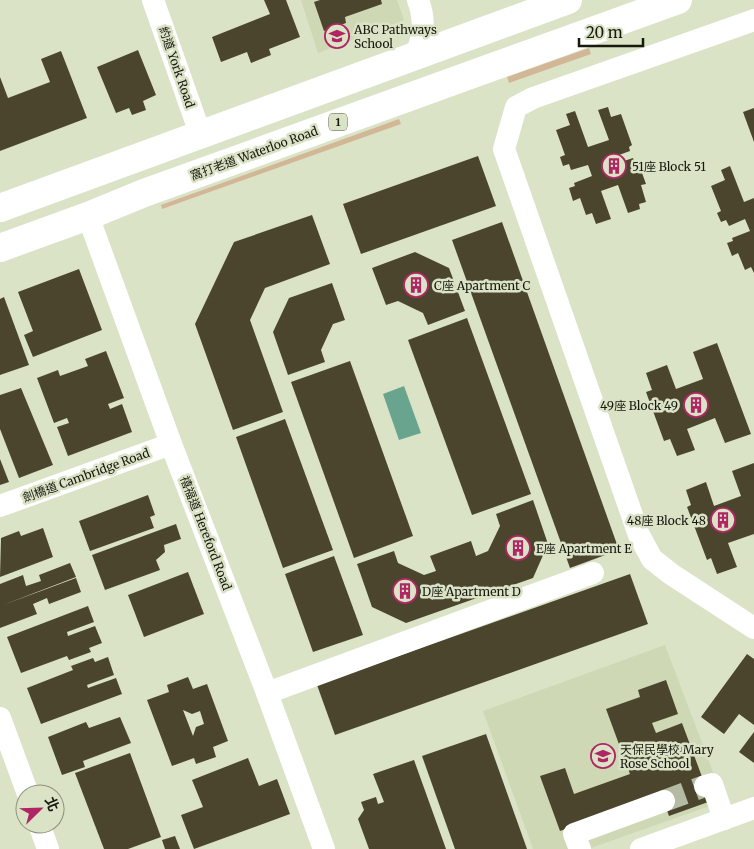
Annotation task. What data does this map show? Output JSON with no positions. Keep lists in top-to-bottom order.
{
  "streets": {
    "highway": ["1", "窩打老道 Waterloo Road"],
    "street": ["約道 York Road", "劍橋道 Cambridge Road", "禧福道 Hereford Road"]
  },
  "crossings": [
    ["窩打老道 Waterloo Road", "禧福道 Hereford Road"],
    ["劍橋道 Cambridge Road", "禧福道 Hereford Road"]
  ],
  "places": {
    "school or university": ["ABC Pathways School", "天保民學校 Mary Rose School"],
    "building": [
      "51座 Block 51",
      "C座 Apartment C",
      "49座 Block 49",
      "48座 Block 48",
      "E座 Apartment E",
      "D座 Apartment D"
    ]
  },
  "scale_bar": "20 m",
  "north": "top right"
}
